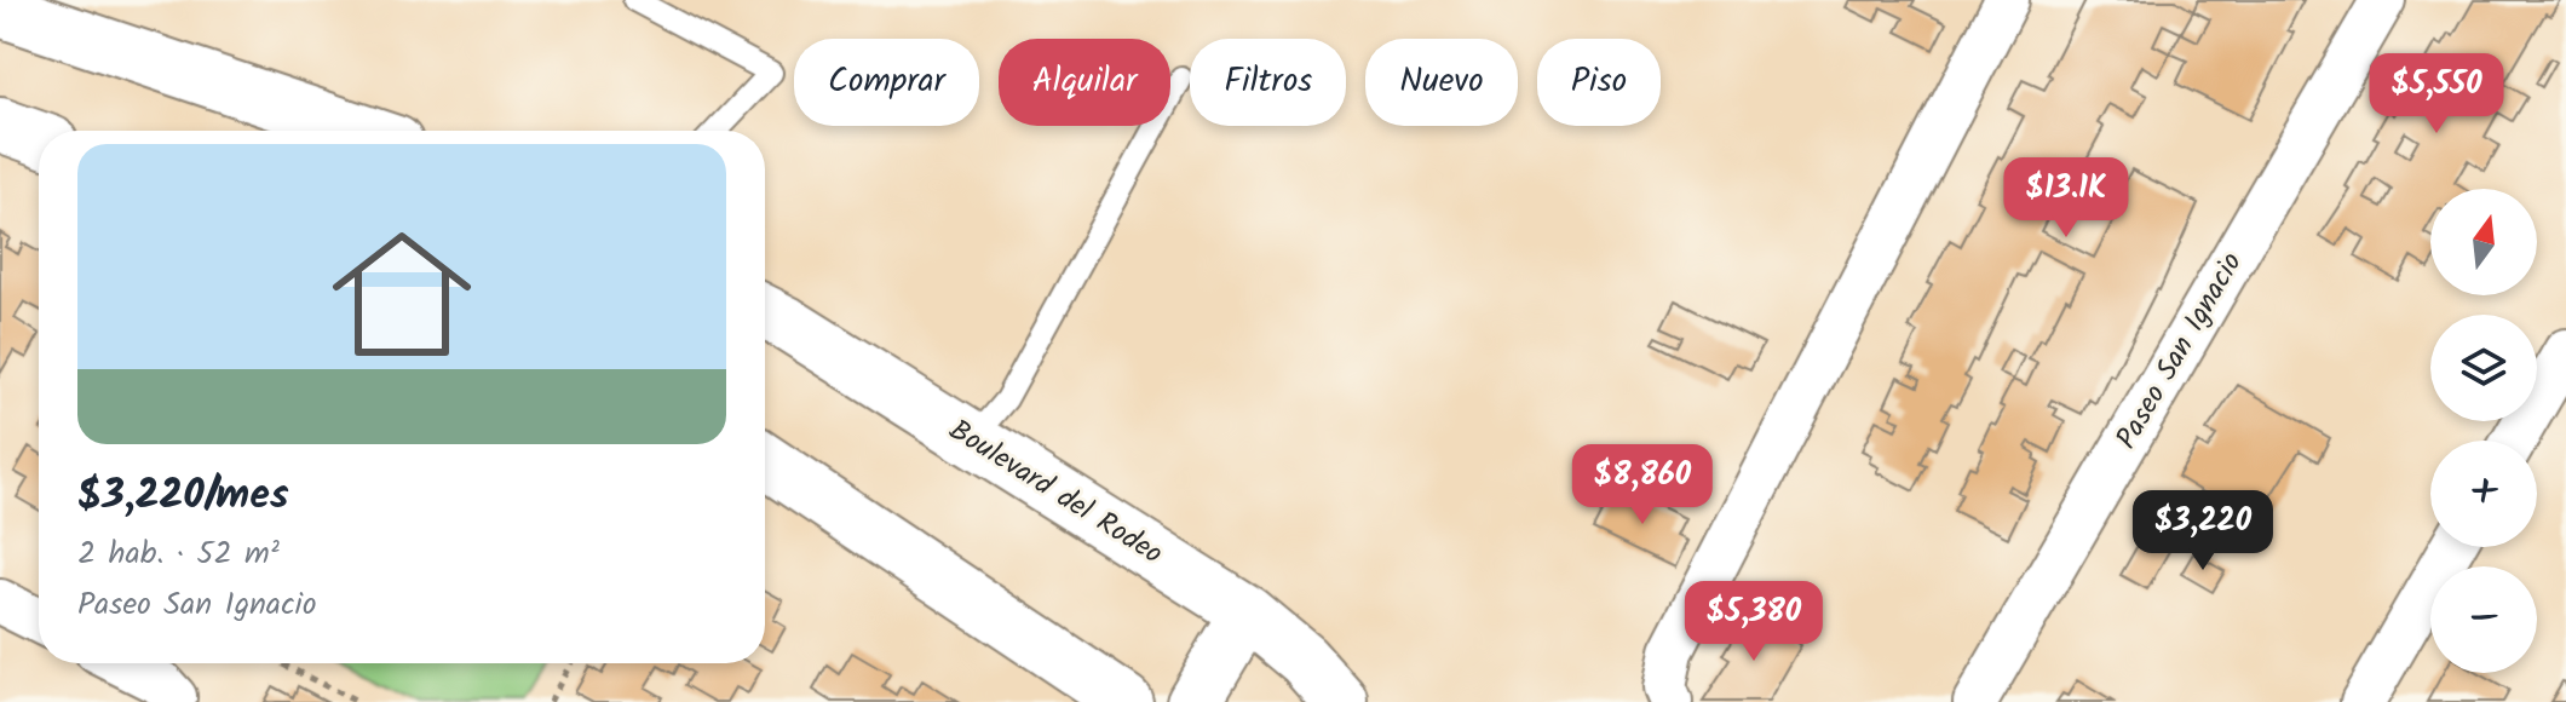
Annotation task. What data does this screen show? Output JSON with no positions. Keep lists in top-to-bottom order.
{
  "streets": {
    "street": ["Paseo San Ignacio", "Boulevard del Rodeo"]
  },
  "north": "top",
  "page": {
    "chip": [
      "Comprar",
      "Alquilar",
      "Filtros",
      "Nuevo",
      "Piso"
    ],
    "price": [
      "$5,550",
      "$13.1K",
      "$8,860",
      "$3,220",
      "$5,380"
    ],
    "list": [
      {
        "name": "$3,220/mes",
        "note": "2 hab. · 52 m² · Paseo San Ignacio"
      }
    ],
    "map_buttons": ["+", "−"]
  }
}
